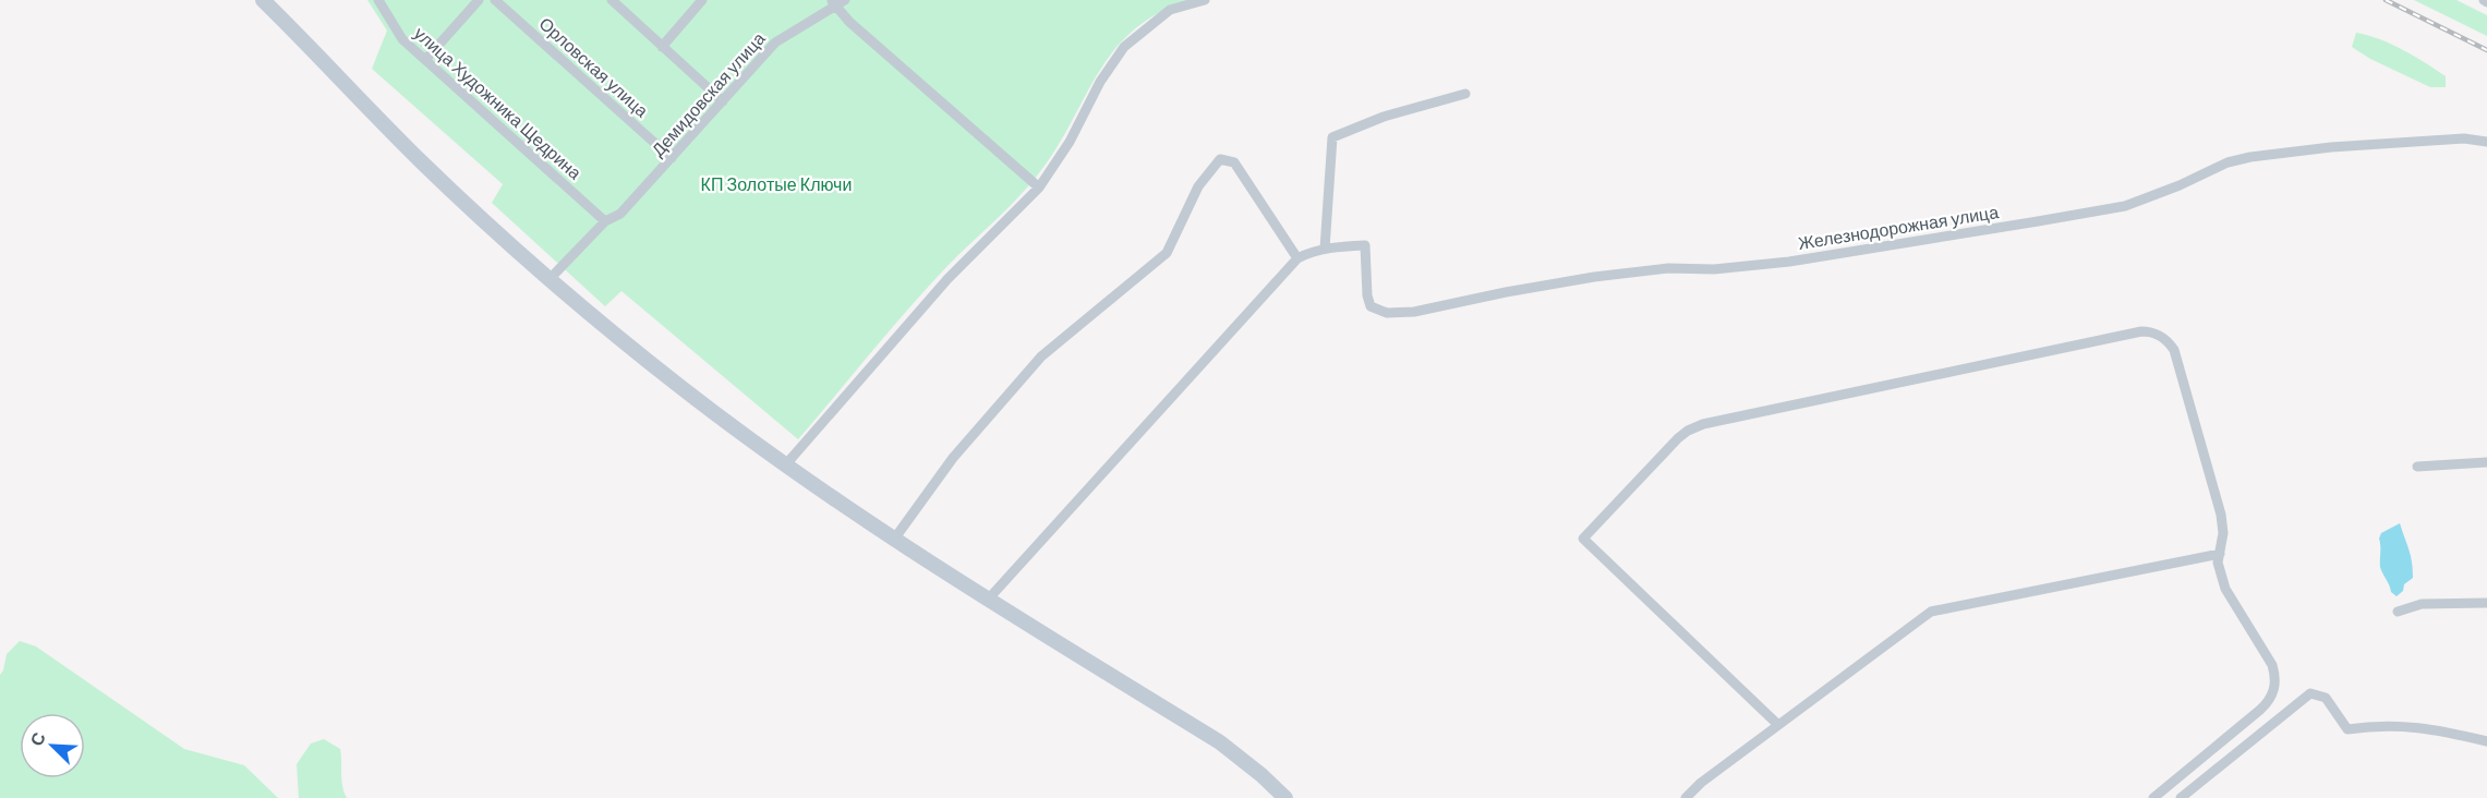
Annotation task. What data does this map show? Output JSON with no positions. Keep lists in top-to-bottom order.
{
  "streets": {
    "street": [
      "Орловская улица",
      "Демидовская улица",
      "улица Художника Щедрина",
      "Железнодорожная улица"
    ]
  },
  "crossings": [
    ["Орловская улица", "Демидовская улица"],
    ["Демидовская улица", "улица Художника Щедрина"]
  ],
  "parks": ["КП Золотые Ключи"],
  "north": "top left"
}
